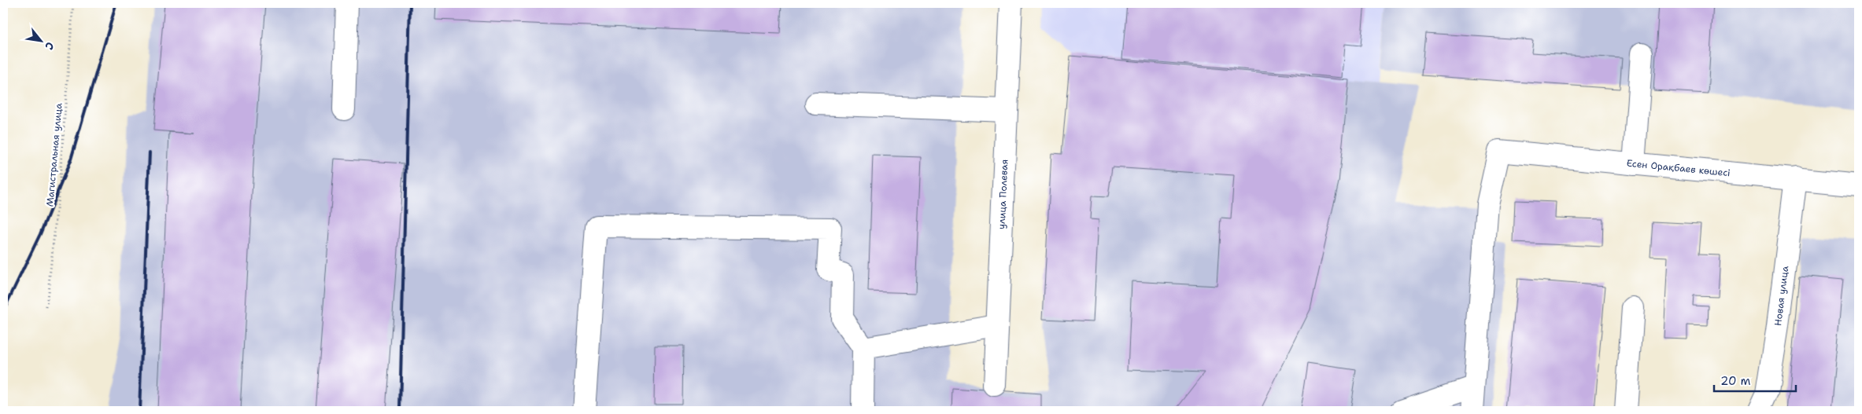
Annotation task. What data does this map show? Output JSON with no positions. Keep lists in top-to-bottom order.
{
  "streets": {
    "street": ["Есен Орақбаев көшесі", "улица Полевая", "Новая улица"],
    "path": ["Магистральная улица"]
  },
  "crossings": [
    ["Есен Орақбаев көшесі", "Новая улица"]
  ],
  "scale_bar": "20 m",
  "north": "bottom right"
}
